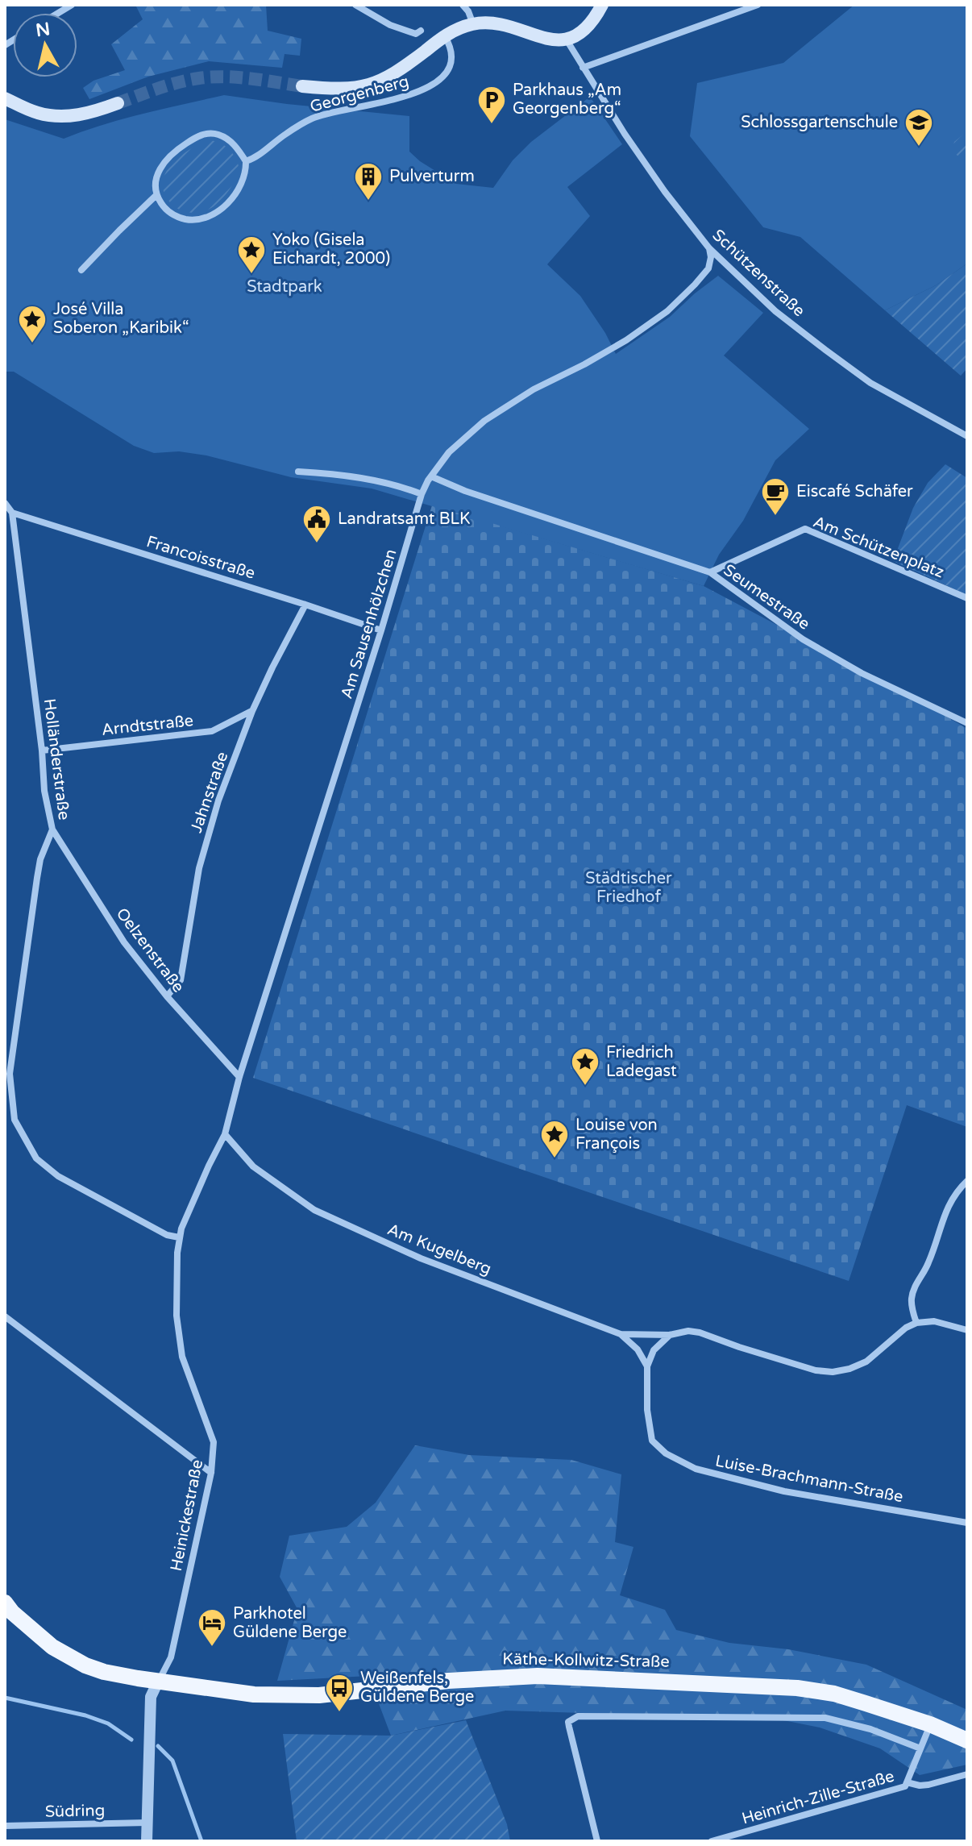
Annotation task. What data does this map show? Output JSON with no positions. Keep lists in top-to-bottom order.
{
  "streets": {
    "main road": ["Käthe-Kollwitz-Straße"],
    "street": [
      "Georgenberg",
      "Schützenstraße",
      "Am Schützenplatz",
      "Francoisstraße",
      "Seumestraße",
      "Am Sausenhölzchen",
      "Arndtstraße",
      "Holländerstraße",
      "Jahnstraße",
      "Oelzenstraße",
      "Am Kugelberg",
      "Luise-Brachmann-Straße",
      "Heinickestraße",
      "Heinrich-Zille-Straße",
      "Südring"
    ]
  },
  "crossings": [
    ["Schützenstraße", "Am Sausenhölzchen"],
    ["Am Schützenplatz", "Seumestraße"],
    ["Francoisstraße", "Am Sausenhölzchen"],
    ["Francoisstraße", "Holländerstraße"],
    ["Francoisstraße", "Jahnstraße"],
    ["Seumestraße", "Am Sausenhölzchen"],
    ["Am Sausenhölzchen", "Oelzenstraße"],
    ["Am Sausenhölzchen", "Am Kugelberg"],
    ["Am Sausenhölzchen", "Heinickestraße"],
    ["Arndtstraße", "Holländerstraße"],
    ["Arndtstraße", "Jahnstraße"],
    ["Holländerstraße", "Oelzenstraße"],
    ["Holländerstraße", "Heinickestraße"],
    ["Jahnstraße", "Oelzenstraße"],
    ["Am Kugelberg", "Heinickestraße"],
    ["Heinickestraße", "Käthe-Kollwitz-Straße"],
    ["Käthe-Kollwitz-Straße", "Heinrich-Zille-Straße"]
  ],
  "parks": ["Stadtpark", "Städtischer Friedhof"],
  "places": {
    "parking": ["Parkhaus „Am Georgenberg“"],
    "school or university": ["Schlossgartenschule"],
    "building": ["Pulverturm"],
    "place": [
      "Yoko (Gisela Eichardt, 2000)",
      "José Villa Soberon „Karibik“",
      "Friedrich Ladegast",
      "Louise von François"
    ],
    "cafe": ["Eiscafé Schäfer"],
    "public building": ["Landratsamt BLK"],
    "hotel": ["Parkhotel Güldene Berge"],
    "bus stop": ["Weißenfels, Güldene Berge"]
  },
  "north": "top"
}
